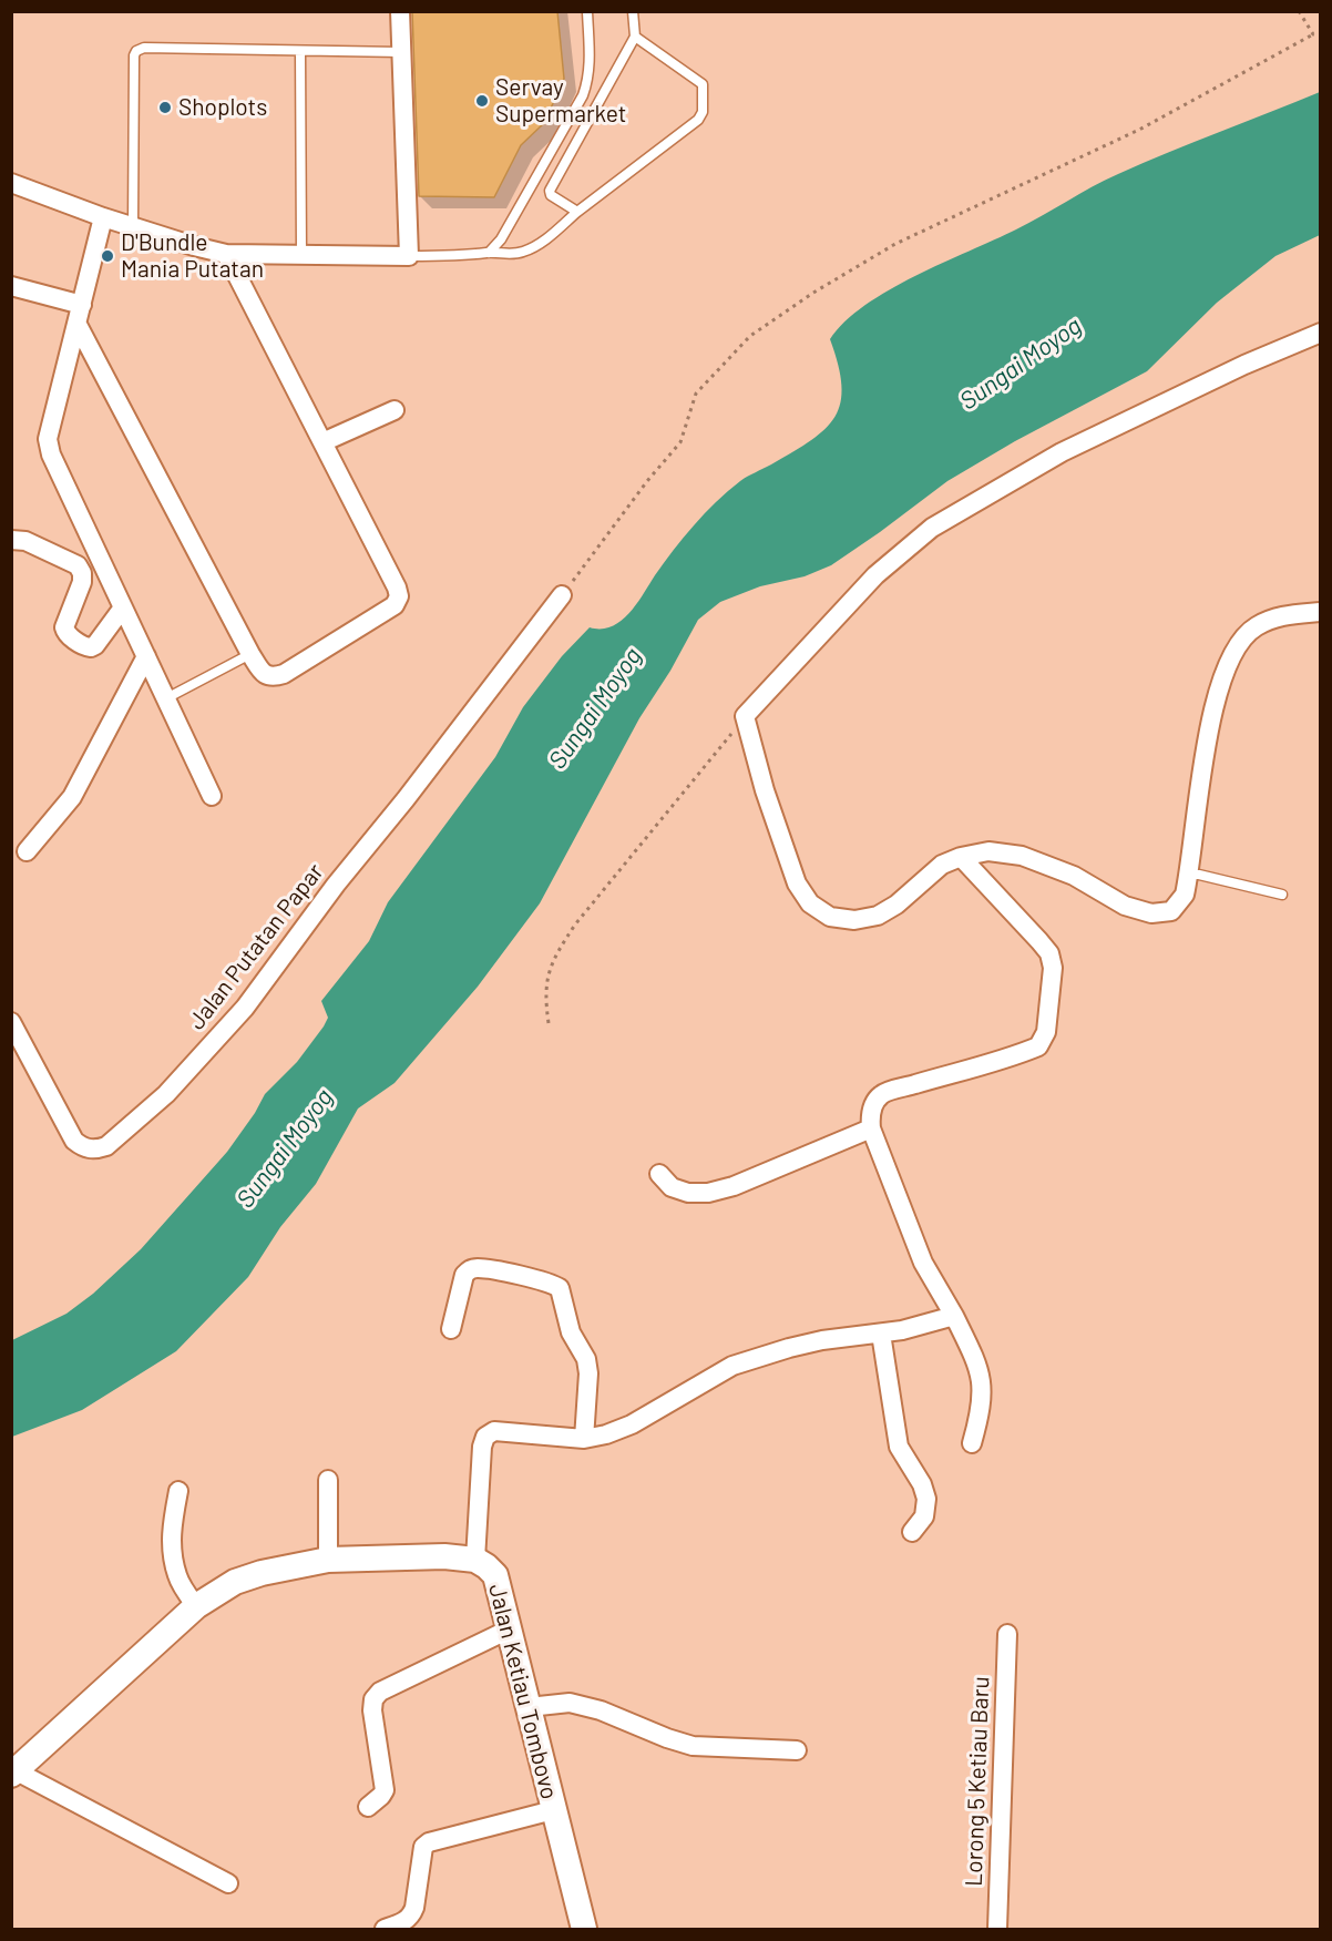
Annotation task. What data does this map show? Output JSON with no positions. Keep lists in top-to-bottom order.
{
  "streets": {
    "street": ["Jalan Putatan Papar", "Jalan Ketiau Tombovo", "Lorong 5 Ketiau Baru"]
  },
  "water": ["Sungai Moyog"],
  "places": ["Servay Supermarket", "Shoplots", "D'Bundle Mania Putatan"]
}
